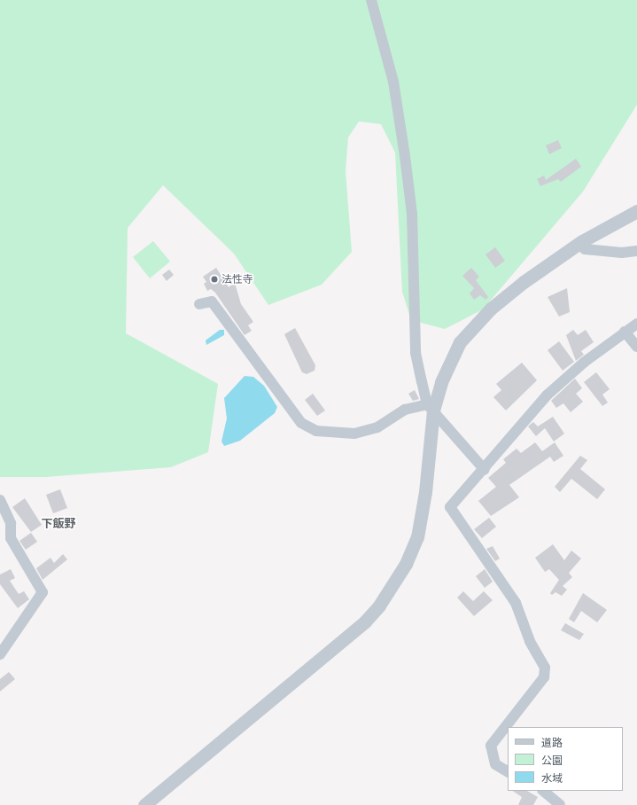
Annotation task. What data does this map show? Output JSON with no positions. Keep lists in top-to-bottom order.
{
  "districts": ["下飯野"],
  "places": ["法性寺"],
  "legend": ["道路", "公園", "水域"]
}
